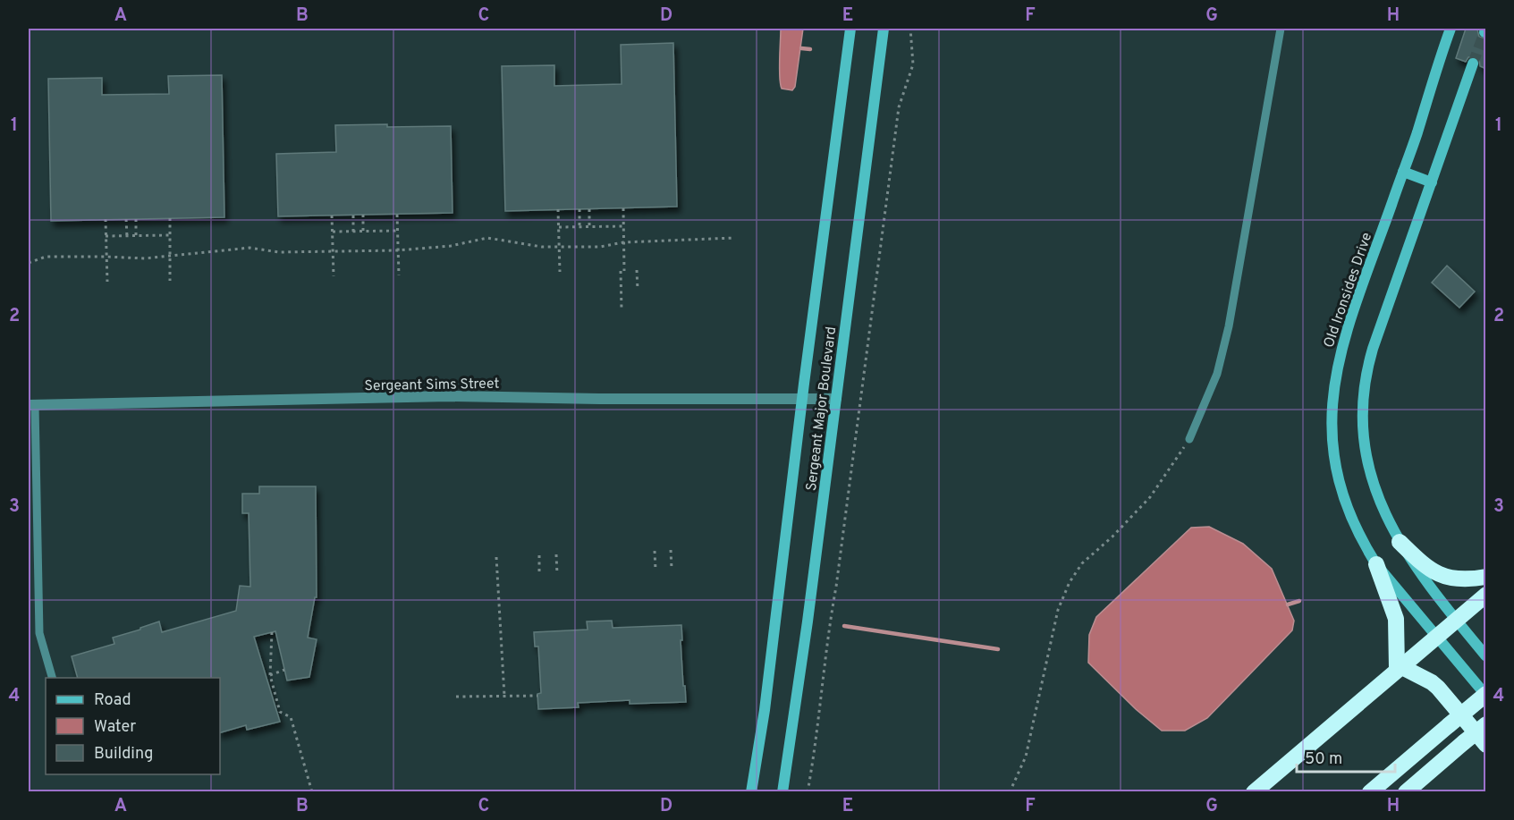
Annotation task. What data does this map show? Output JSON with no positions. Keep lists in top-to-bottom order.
{
  "streets": {
    "street": ["Old Ironsides Drive", "Sergeant Sims Street", "Sergeant Major Boulevard"]
  },
  "crossings": [
    ["Sergeant Sims Street", "Sergeant Major Boulevard"]
  ],
  "legend": ["Road", "Water", "Building"],
  "scale_bar": "50 m",
  "grid": {
    "columns": [
      "A",
      "B",
      "C",
      "D",
      "E",
      "F",
      "G",
      "H"
    ],
    "rows": [
      "1",
      "2",
      "3",
      "4"
    ]
  }
}
